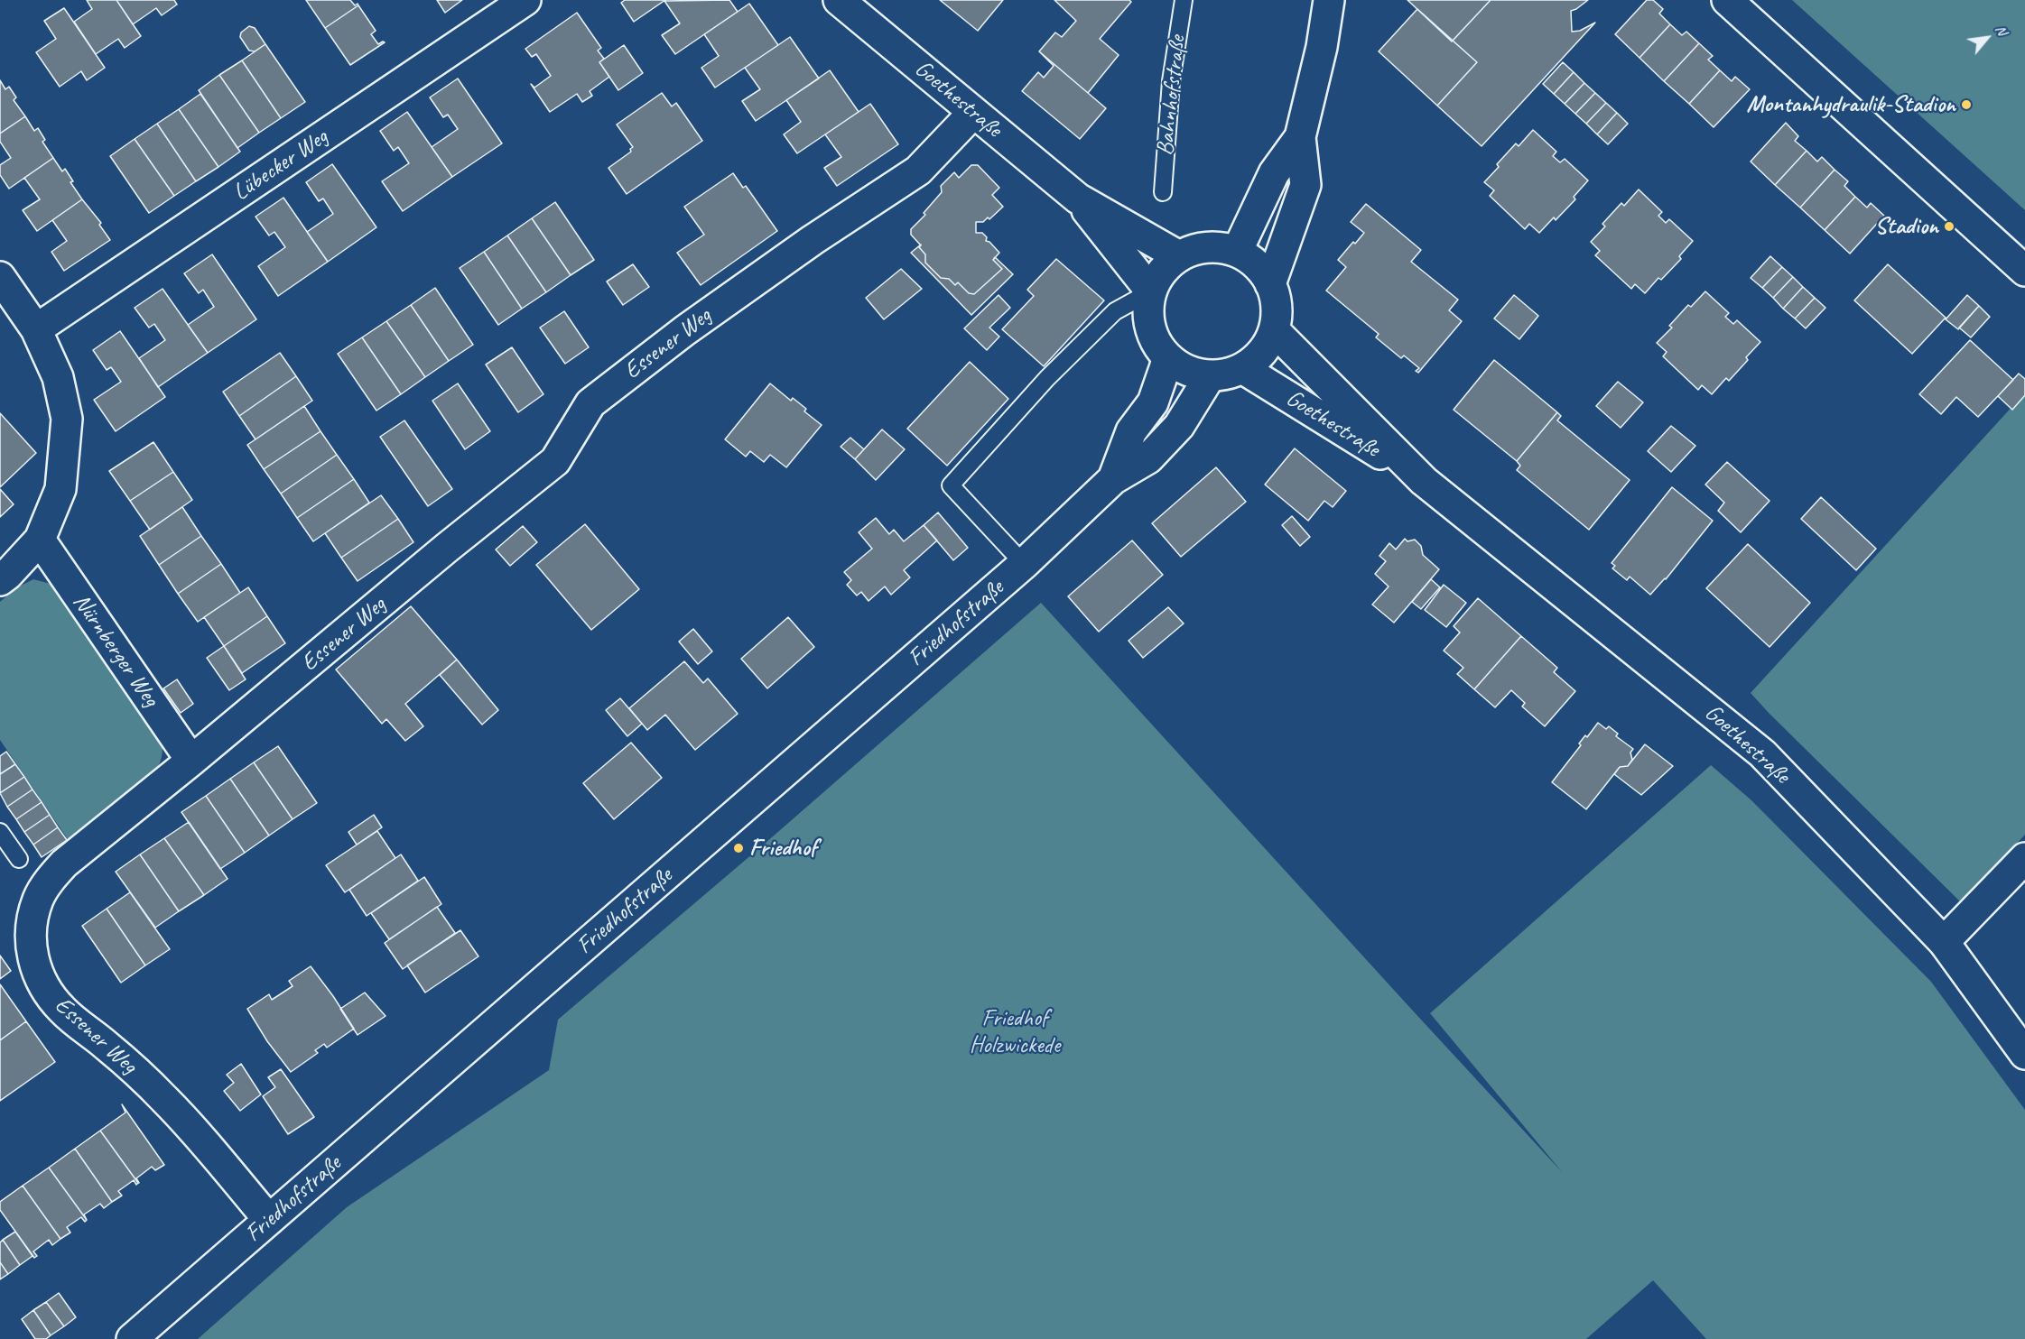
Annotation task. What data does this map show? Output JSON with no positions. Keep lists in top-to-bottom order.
{
  "streets": {
    "street": [
      "Goethestraße",
      "Lübecker Weg",
      "Essener Weg",
      "Friedhofstraße",
      "Nürnberger Weg"
    ],
    "lane": ["Bahnhofstraße"]
  },
  "crossings": [
    ["Goethestraße", "Essener Weg"],
    ["Goethestraße", "Friedhofstraße"],
    ["Essener Weg", "Friedhofstraße"],
    ["Essener Weg", "Nürnberger Weg"]
  ],
  "parks": ["Friedhof Holzwickede"],
  "places": ["Montanhydraulik-Stadion", "Stadion", "Friedhof"],
  "north": "top right"
}
